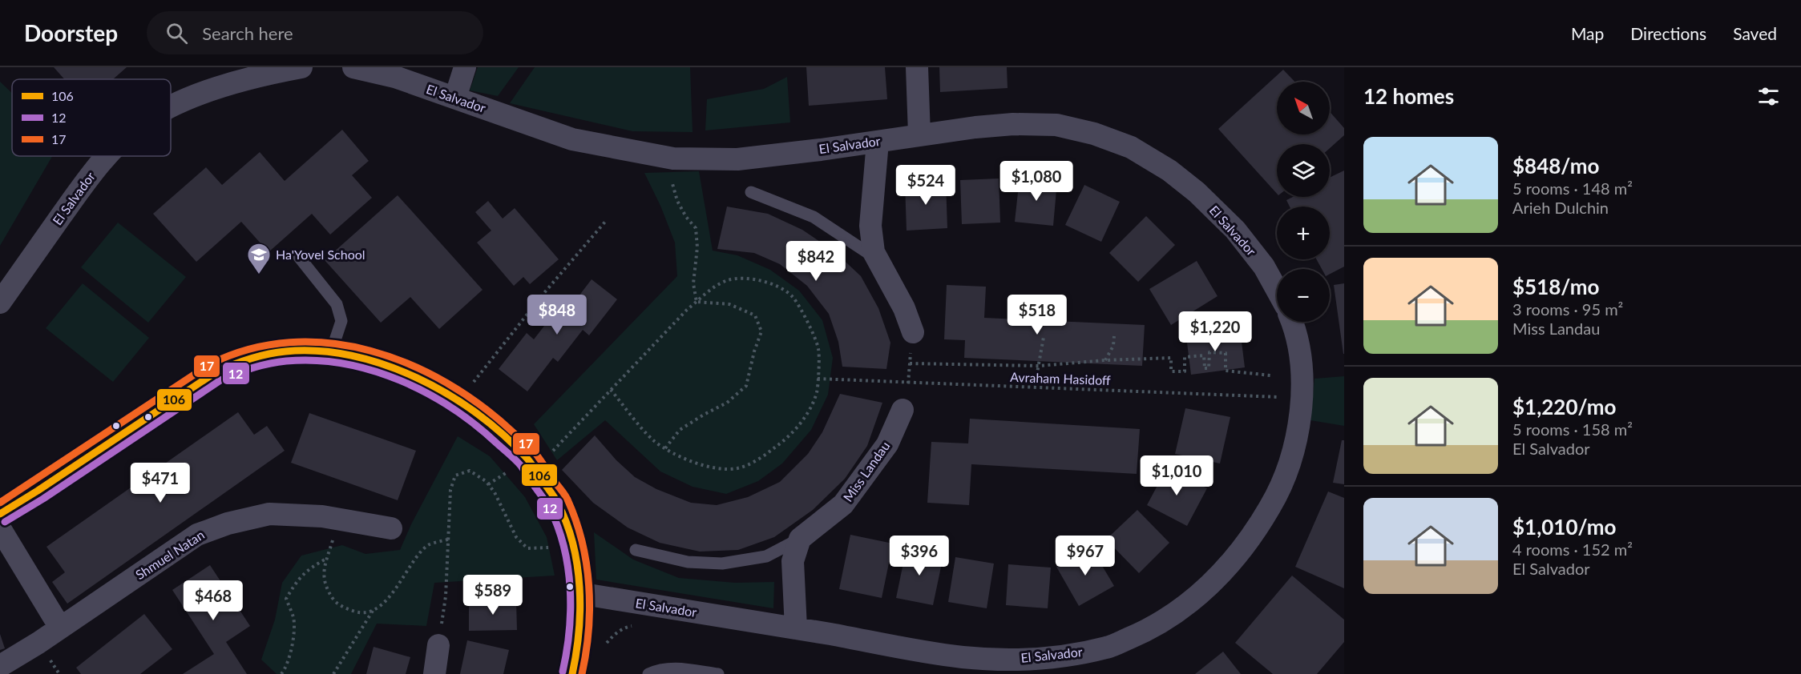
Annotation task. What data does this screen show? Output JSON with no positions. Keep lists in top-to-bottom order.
{
  "streets": {
    "street": ["El Salvador", "Miss Landau", "Shmuel Natan"],
    "path": ["Avraham Hasidoff"]
  },
  "crossings": [
    ["El Salvador", "Avraham Hasidoff"]
  ],
  "places": {
    "school or university": ["Ha'Yovel School"]
  },
  "lines": ["transit line 17", "transit line 106", "transit line 12"],
  "legend": ["106", "12", "17"],
  "north": "top left",
  "page": {
    "header": "Doorstep",
    "search": "Search here",
    "nav": ["Map", "Directions", "Saved"],
    "heading": "12 homes",
    "map_buttons": ["+", "−"],
    "list": [
      {
        "name": "$848/mo",
        "note": "5 rooms · 148 m² · Arieh Dulchin"
      },
      {
        "name": "$518/mo",
        "note": "3 rooms · 95 m² · Miss Landau"
      },
      {
        "name": "$1,220/mo",
        "note": "5 rooms · 158 m² · El Salvador"
      },
      {
        "name": "$1,010/mo",
        "note": "4 rooms · 152 m² · El Salvador"
      }
    ],
    "price": [
      "$1,080",
      "$524",
      "$842",
      "$848",
      "$518",
      "$1,220",
      "$1,010",
      "$471",
      "$396",
      "$967",
      "$589",
      "$468"
    ]
  }
}
